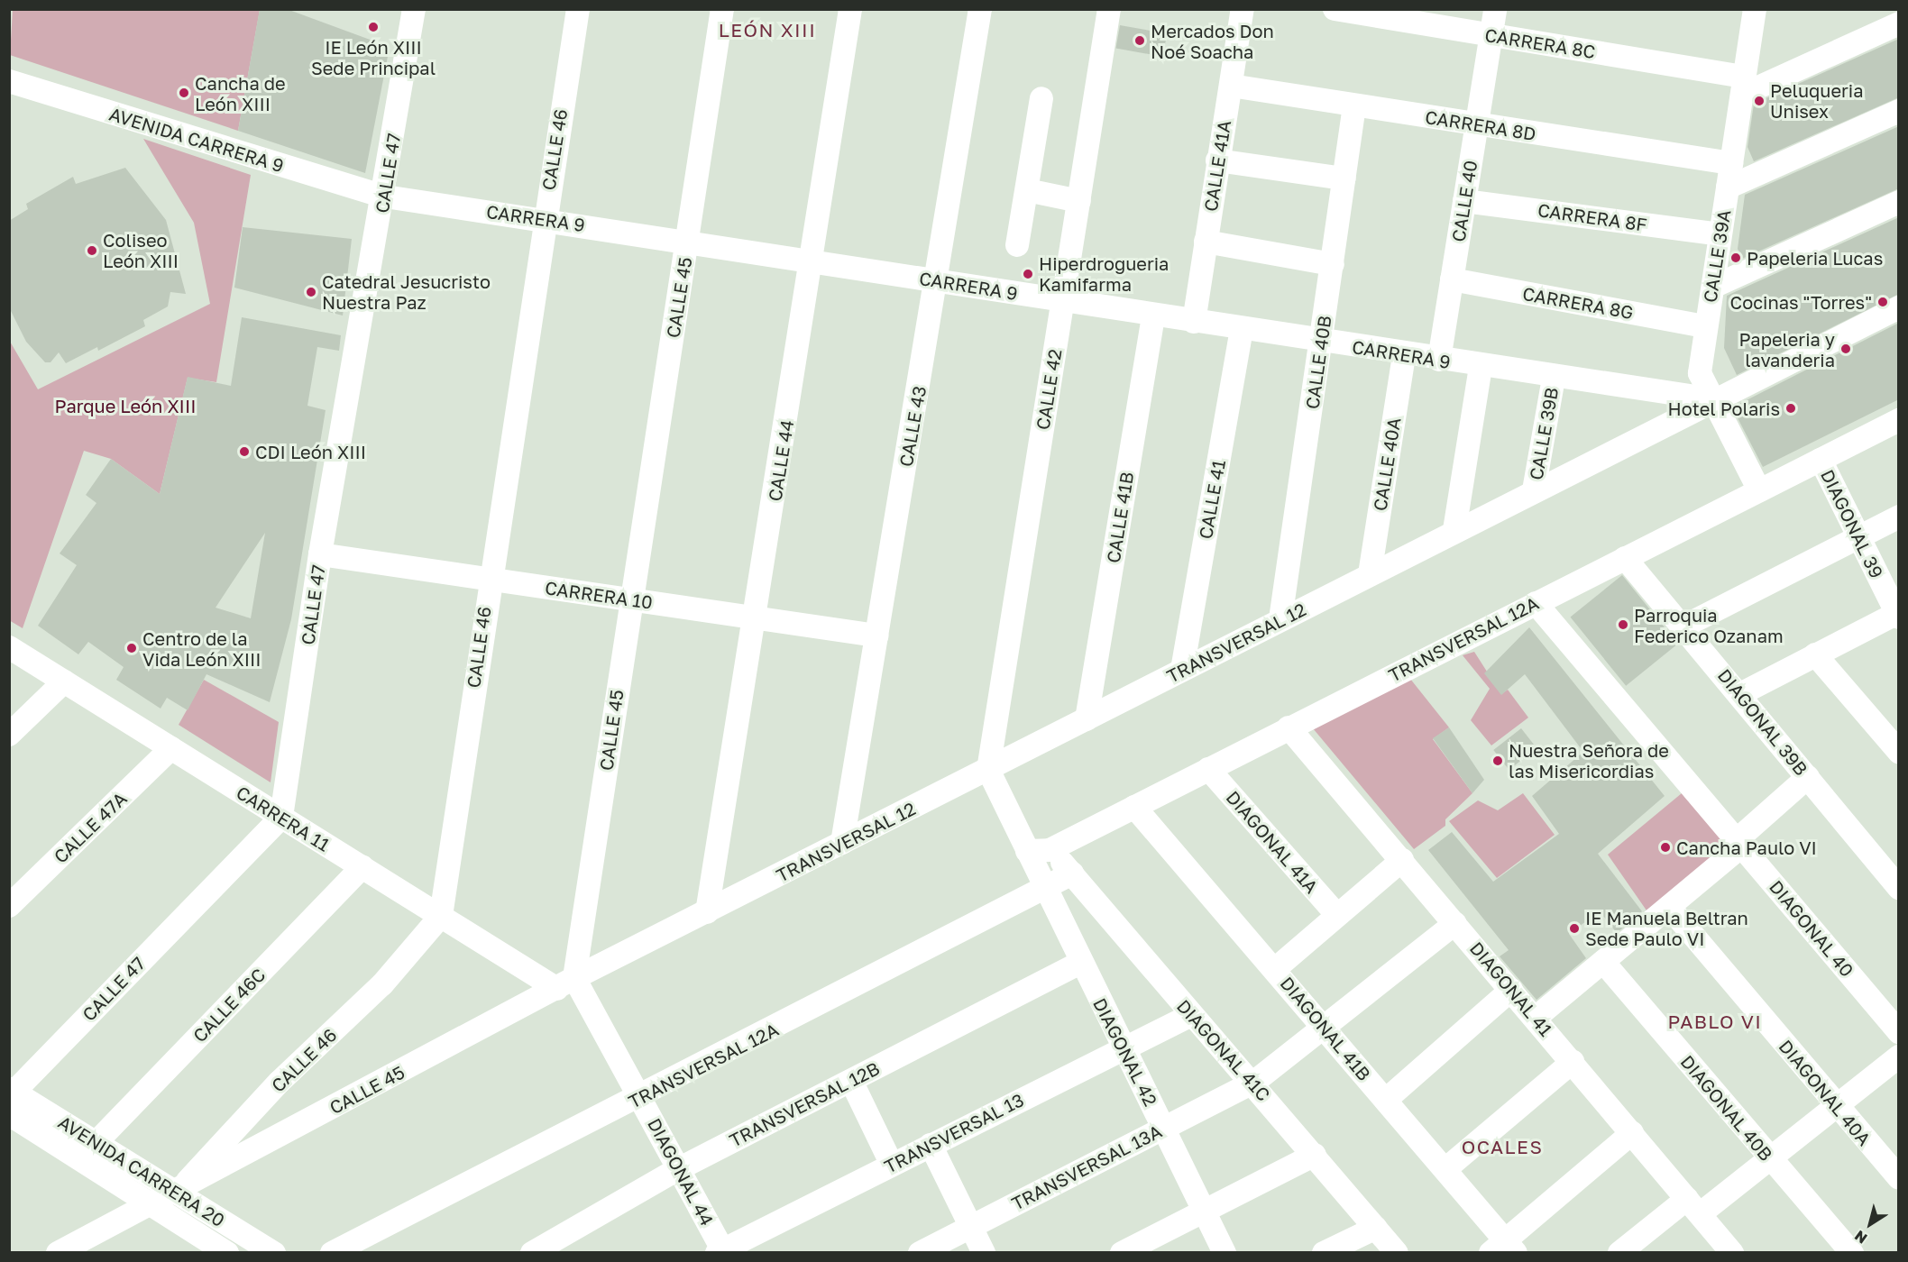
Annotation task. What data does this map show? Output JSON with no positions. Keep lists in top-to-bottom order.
{
  "streets": {
    "street": [
      "CARRERA 8C",
      "CARRERA 8D",
      "AVENIDA CARRERA 9",
      "CALLE 46",
      "CALLE 41A",
      "CALLE 47",
      "CALLE 40",
      "CARRERA 8F",
      "CARRERA 9",
      "CALLE 39A",
      "CALLE 45",
      "CARRERA 8G",
      "CALLE 40B",
      "CALLE 42",
      "CALLE 43",
      "CALLE 39B",
      "CALLE 44",
      "CALLE 40A",
      "CALLE 41",
      "CALLE 41B",
      "DIAGONAL 39",
      "CARRERA 10",
      "TRANSVERSAL 12A",
      "TRANSVERSAL 12",
      "DIAGONAL 39B",
      "CARRERA 11",
      "CALLE 47A",
      "DIAGONAL 41A",
      "DIAGONAL 40",
      "DIAGONAL 41",
      "CALLE 46C",
      "DIAGONAL 41B",
      "DIAGONAL 41C",
      "DIAGONAL 42",
      "DIAGONAL 40A",
      "TRANSVERSAL 12B",
      "DIAGONAL 40B",
      "TRANSVERSAL 13",
      "TRANSVERSAL 13A",
      "AVENIDA CARRERA 20",
      "DIAGONAL 44"
    ]
  },
  "crossings": [
    ["CARRERA 8C", "CALLE 40"],
    ["CARRERA 8C", "CALLE 39A"],
    ["CARRERA 8D", "CALLE 41A"],
    ["CARRERA 8D", "CALLE 40"],
    ["CARRERA 8D", "CALLE 39A"],
    ["CARRERA 8D", "CALLE 40B"],
    ["AVENIDA CARRERA 9", "CALLE 47"],
    ["AVENIDA CARRERA 9", "CARRERA 9"],
    ["CALLE 46", "CARRERA 9"],
    ["CALLE 46", "CALLE 45"],
    ["CALLE 46", "CARRERA 10"],
    ["CALLE 46", "CARRERA 11"],
    ["CALLE 46", "AVENIDA CARRERA 20"],
    ["CALLE 41A", "CARRERA 9"],
    ["CALLE 47", "CARRERA 9"],
    ["CALLE 47", "CARRERA 10"],
    ["CALLE 47", "CARRERA 11"],
    ["CALLE 47", "AVENIDA CARRERA 20"],
    ["CALLE 40", "CARRERA 8F"],
    ["CALLE 40", "CARRERA 9"],
    ["CALLE 40", "CARRERA 8G"],
    ["CARRERA 8F", "CALLE 39A"],
    ["CARRERA 9", "CALLE 39A"],
    ["CARRERA 9", "CALLE 45"],
    ["CARRERA 9", "CALLE 40B"],
    ["CARRERA 9", "CALLE 42"],
    ["CARRERA 9", "CALLE 43"],
    ["CARRERA 9", "CALLE 39B"],
    ["CARRERA 9", "CALLE 44"],
    ["CARRERA 9", "CALLE 40A"],
    ["CARRERA 9", "CALLE 41"],
    ["CARRERA 9", "CALLE 41B"],
    ["CARRERA 9", "TRANSVERSAL 12"],
    ["CALLE 39A", "CARRERA 8G"],
    ["CALLE 39A", "TRANSVERSAL 12A"],
    ["CALLE 39A", "TRANSVERSAL 12"],
    ["CALLE 45", "CARRERA 10"],
    ["CALLE 45", "TRANSVERSAL 12"],
    ["CALLE 45", "CARRERA 11"],
    ["CALLE 45", "AVENIDA CARRERA 20"],
    ["CALLE 45", "DIAGONAL 44"],
    ["CALLE 40B", "TRANSVERSAL 12"],
    ["CALLE 42", "TRANSVERSAL 12"],
    ["CALLE 43", "CARRERA 10"],
    ["CALLE 43", "TRANSVERSAL 12"],
    ["CALLE 39B", "TRANSVERSAL 12"],
    ["CALLE 44", "CARRERA 10"],
    ["CALLE 44", "TRANSVERSAL 12"],
    ["CALLE 40A", "TRANSVERSAL 12"],
    ["CALLE 41", "TRANSVERSAL 12"],
    ["CALLE 41B", "TRANSVERSAL 12"],
    ["DIAGONAL 39", "TRANSVERSAL 12A"],
    ["TRANSVERSAL 12A", "DIAGONAL 39B"],
    ["TRANSVERSAL 12A", "DIAGONAL 41A"],
    ["TRANSVERSAL 12A", "DIAGONAL 40"],
    ["TRANSVERSAL 12A", "DIAGONAL 41"],
    ["TRANSVERSAL 12A", "DIAGONAL 41B"],
    ["TRANSVERSAL 12A", "DIAGONAL 41C"],
    ["TRANSVERSAL 12A", "DIAGONAL 42"],
    ["TRANSVERSAL 12A", "DIAGONAL 44"],
    ["TRANSVERSAL 12", "CARRERA 11"],
    ["TRANSVERSAL 12", "DIAGONAL 44"],
    ["CARRERA 11", "CALLE 47A"],
    ["CARRERA 11", "CALLE 46C"],
    ["CARRERA 11", "DIAGONAL 44"],
    ["DIAGONAL 41", "TRANSVERSAL 13A"],
    ["CALLE 46C", "AVENIDA CARRERA 20"],
    ["DIAGONAL 41B", "TRANSVERSAL 13A"],
    ["DIAGONAL 41C", "DIAGONAL 42"],
    ["DIAGONAL 41C", "TRANSVERSAL 13"],
    ["DIAGONAL 41C", "TRANSVERSAL 13A"],
    ["DIAGONAL 42", "TRANSVERSAL 12B"],
    ["DIAGONAL 42", "TRANSVERSAL 13"],
    ["DIAGONAL 42", "TRANSVERSAL 13A"],
    ["TRANSVERSAL 12B", "DIAGONAL 44"],
    ["TRANSVERSAL 13", "DIAGONAL 44"]
  ],
  "districts": ["LEÓN XIII", "PABLO VI", "OCALES"],
  "parks": ["Parque León XIII"],
  "places": [
    "IE León XIII Sede Principal",
    "Mercados Don Noé Soacha",
    "Cancha de León XIII",
    "Peluqueria Unisex",
    "Coliseo León XIII",
    "Papeleria Lucas",
    "Hiperdrogueria Kamifarma",
    "Catedral Jesucristo Nuestra Paz",
    "Cocinas \"Torres\"",
    "Papeleria y lavanderia",
    "Hotel Polaris",
    "CDI León XIII",
    "Parroquia Federico Ozanam",
    "Centro de la Vida León XIII",
    "Nuestra Señora de las Misericordias",
    "Cancha Paulo VI",
    "IE Manuela Beltran Sede Paulo VI"
  ],
  "north": "bottom left"
}
